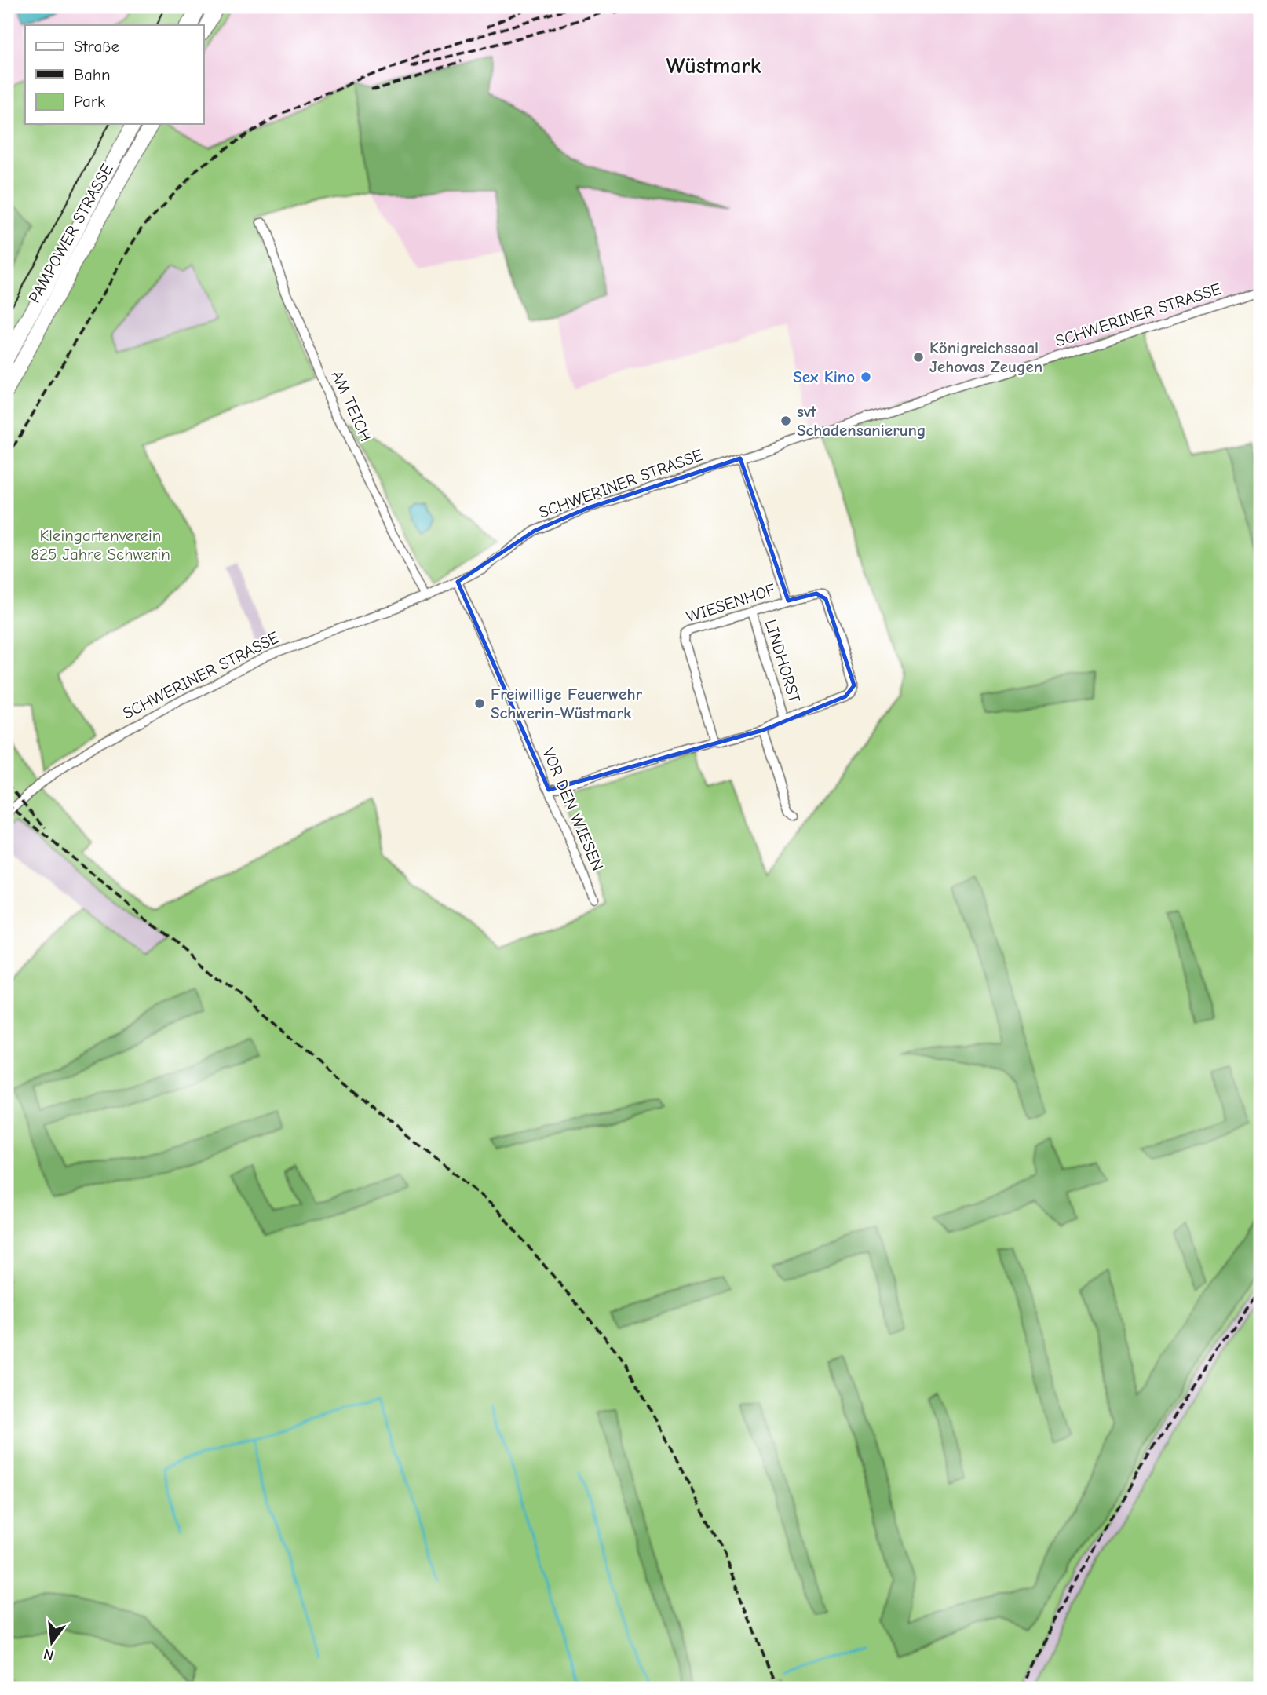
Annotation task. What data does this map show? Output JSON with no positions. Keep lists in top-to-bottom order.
{
  "streets": {
    "main road": ["PAMPOWER STRASSE"],
    "street": [
      "SCHWERINER STRASSE",
      "AM TEICH",
      "WIESENHOF",
      "LINDHORST",
      "VOR DEN WIESEN"
    ]
  },
  "crossings": [
    ["SCHWERINER STRASSE", "AM TEICH"],
    ["SCHWERINER STRASSE", "WIESENHOF"],
    ["SCHWERINER STRASSE", "VOR DEN WIESEN"],
    ["WIESENHOF", "LINDHORST"]
  ],
  "districts": ["Wüstmark"],
  "parks": ["Kleingartenverein 825 Jahre Schwerin"],
  "places": [
    "Königreichssaal Jehovas Zeugen",
    "Sex Kino",
    "svt Schadensanierung",
    "Freiwillige Feuerwehr Schwerin-Wüstmark"
  ],
  "legend": ["Straße", "Bahn", "Park"],
  "north": "bottom"
}
